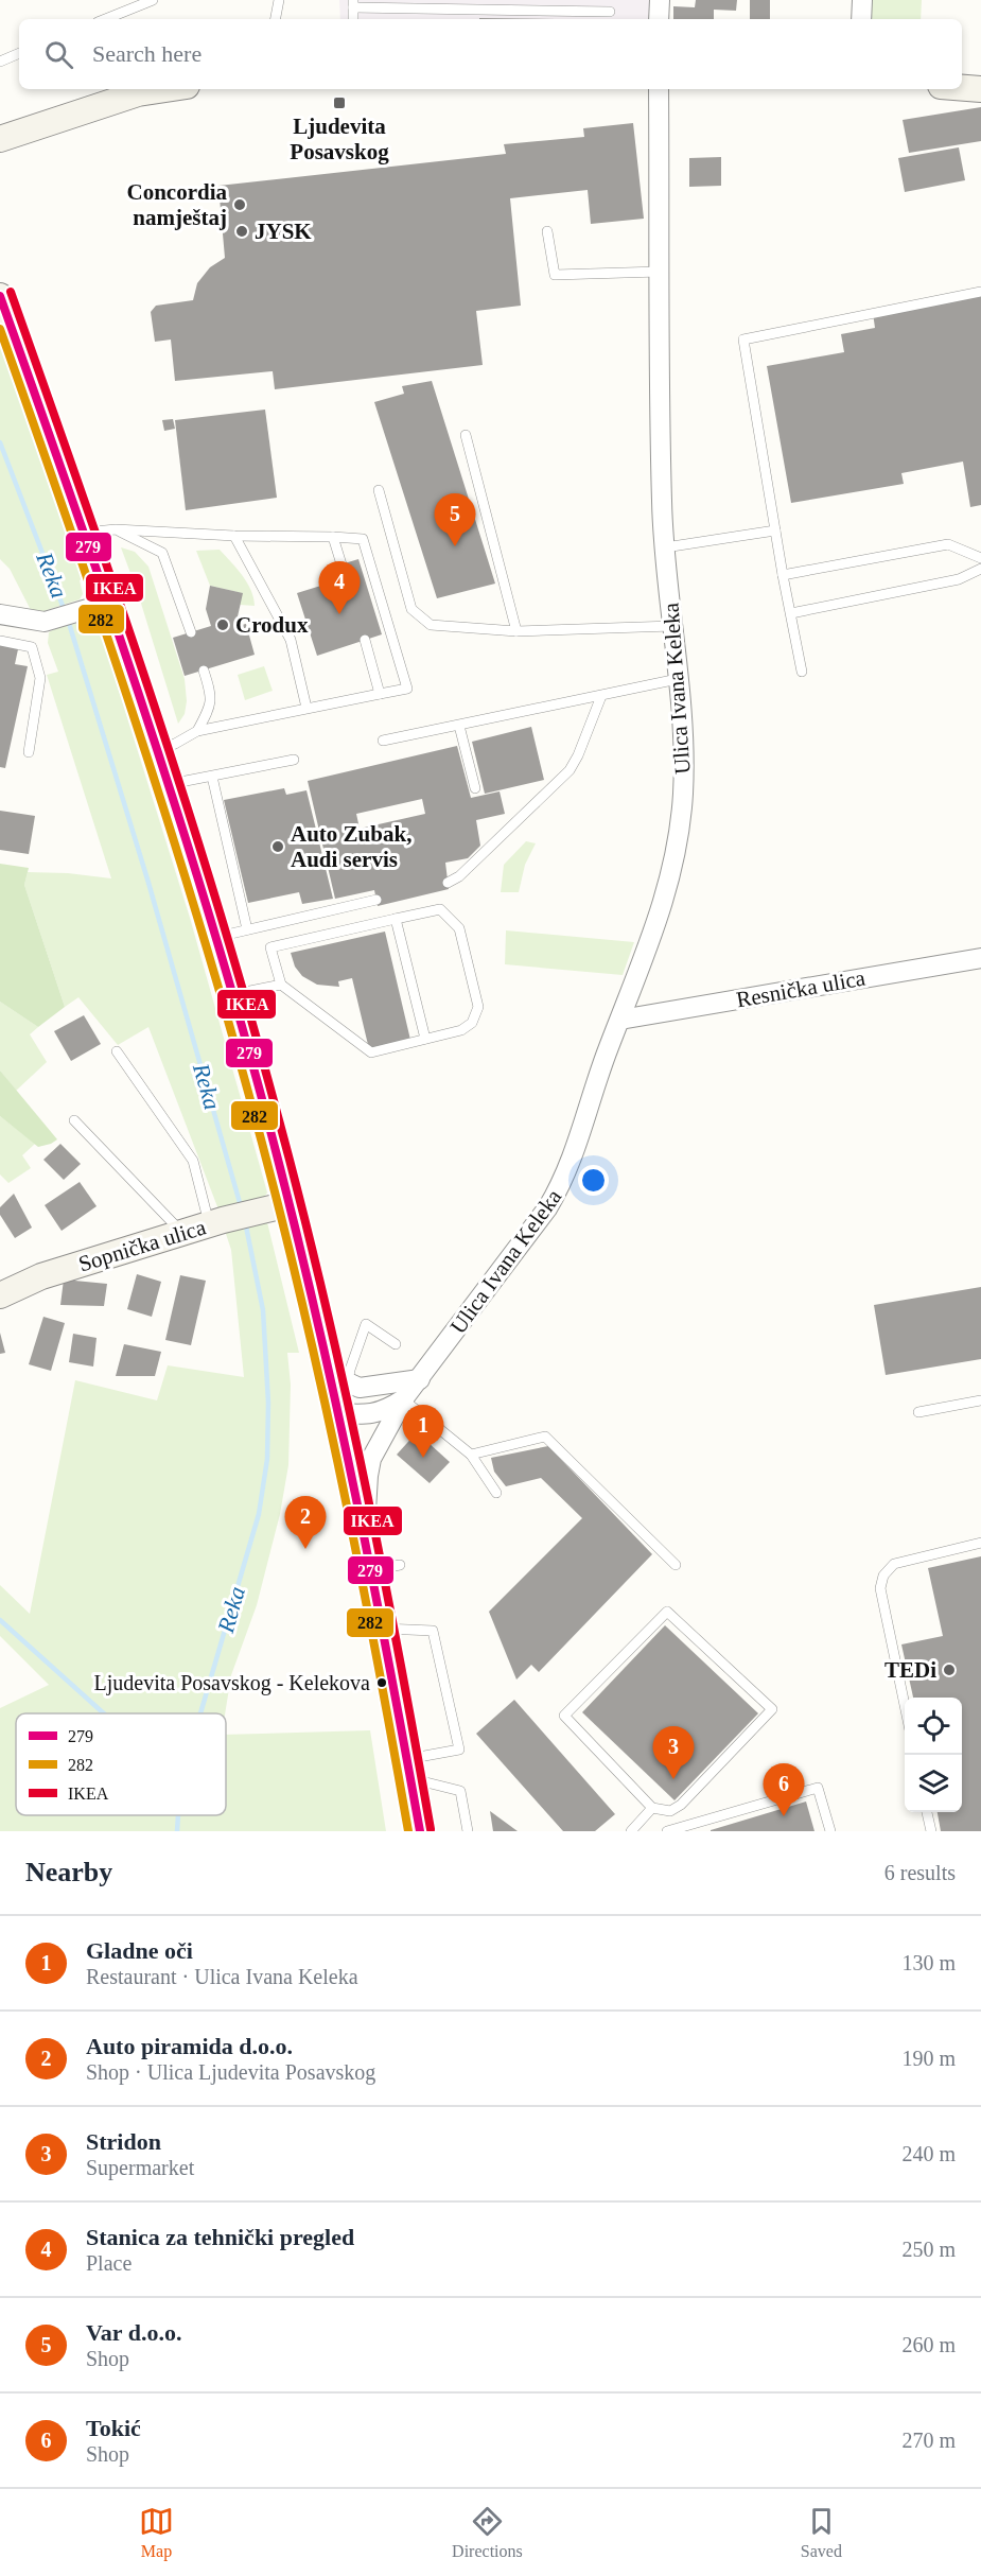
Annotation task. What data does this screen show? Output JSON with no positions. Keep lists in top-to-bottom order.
{
  "streets": {
    "main road": ["Sopnička ulica"],
    "street": ["Ulica Ivana Keleka", "Resnička ulica"]
  },
  "crossings": [
    ["Ulica Ivana Keleka", "Resnička ulica"]
  ],
  "water": ["Reka"],
  "places": {
    "transit": ["Ljudevita Posavskog"],
    "other": [
      "Concordia namještaj",
      "JYSK",
      "Crodux",
      "Auto Zubak, Audi servis",
      "TEDi",
      "Ljudevita Posavskog - Kelekova"
    ]
  },
  "lines": ["transit line IKEA", "transit line 279", "transit line 282"],
  "legend": ["279", "282", "IKEA"],
  "page": {
    "search": "Search here",
    "pins": [
      "5",
      "4",
      "1",
      "2",
      "3",
      "6"
    ],
    "heading": ["Nearby", "6 results"],
    "list": [
      {
        "mark": "1",
        "name": "Gladne oči",
        "note": "Restaurant · Ulica Ivana Keleka",
        "value": "130 m"
      },
      {
        "mark": "2",
        "name": "Auto piramida d.o.o.",
        "note": "Shop · Ulica Ljudevita Posavskog",
        "value": "190 m"
      },
      {
        "mark": "3",
        "name": "Stridon",
        "note": "Supermarket",
        "value": "240 m"
      },
      {
        "mark": "4",
        "name": "Stanica za tehnički pregled",
        "note": "Place",
        "value": "250 m"
      },
      {
        "mark": "5",
        "name": "Var d.o.o.",
        "note": "Shop",
        "value": "260 m"
      },
      {
        "mark": "6",
        "name": "Tokić",
        "note": "Shop",
        "value": "270 m"
      }
    ],
    "nav": ["Map", "Directions", "Saved"]
  }
}
